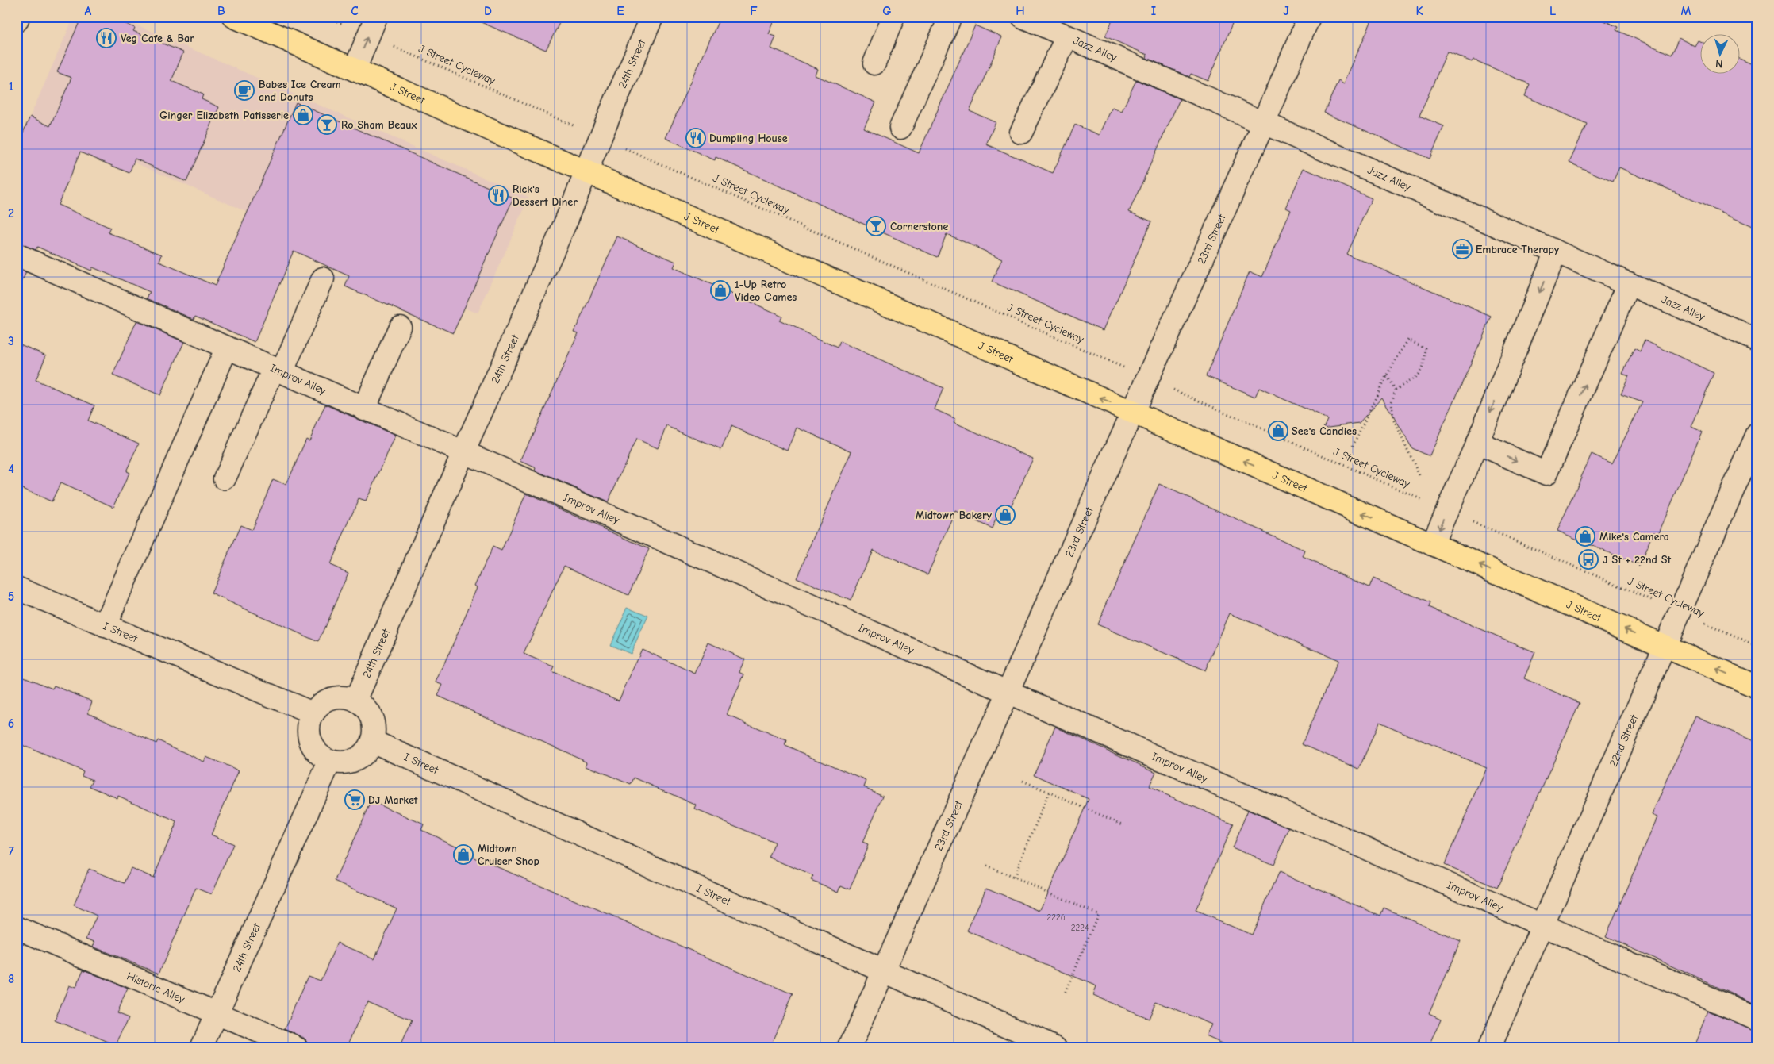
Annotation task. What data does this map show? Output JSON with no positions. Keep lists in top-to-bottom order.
{
  "streets": {
    "main road": ["J Street"],
    "street": [
      "Jazz Alley",
      "24th Street",
      "23rd Street",
      "Improv Alley",
      "I Street",
      "22nd Street",
      "Historic Alley"
    ],
    "path": ["J Street Cycleway"]
  },
  "crossings": [
    ["Jazz Alley", "23rd Street"],
    ["J Street Cycleway", "24th Street"],
    ["J Street Cycleway", "23rd Street"],
    ["J Street Cycleway", "22nd Street"],
    ["24th Street", "J Street"],
    ["24th Street", "Improv Alley"],
    ["24th Street", "I Street"],
    ["24th Street", "Historic Alley"],
    ["J Street", "23rd Street"],
    ["J Street", "22nd Street"],
    ["23rd Street", "Improv Alley"],
    ["23rd Street", "I Street"],
    ["Improv Alley", "22nd Street"]
  ],
  "one_way": ["J Street"],
  "places": {
    "restaurant": ["Veg Cafe & Bar", "Dumpling House", "Rick's Dessert Diner"],
    "cafe": ["Babes Ice Cream and Donuts"],
    "shop": [
      "Ginger Elizabeth Patisserie",
      "1-Up Retro Video Games",
      "See's Candies",
      "Midtown Bakery",
      "Mike's Camera",
      "Midtown Cruiser Shop"
    ],
    "bar": ["Ro Sham Beaux", "Cornerstone"],
    "office": ["Embrace Therapy"],
    "bus stop": ["J St + 22nd St"],
    "supermarket": ["DJ Market"]
  },
  "house_numbers": ["2226", "2224"],
  "north": "bottom",
  "grid": {
    "columns": [
      "A",
      "B",
      "C",
      "D",
      "E",
      "F",
      "G",
      "H",
      "I",
      "J",
      "K",
      "L",
      "M"
    ],
    "rows": [
      "1",
      "2",
      "3",
      "4",
      "5",
      "6",
      "7",
      "8"
    ]
  }
}
